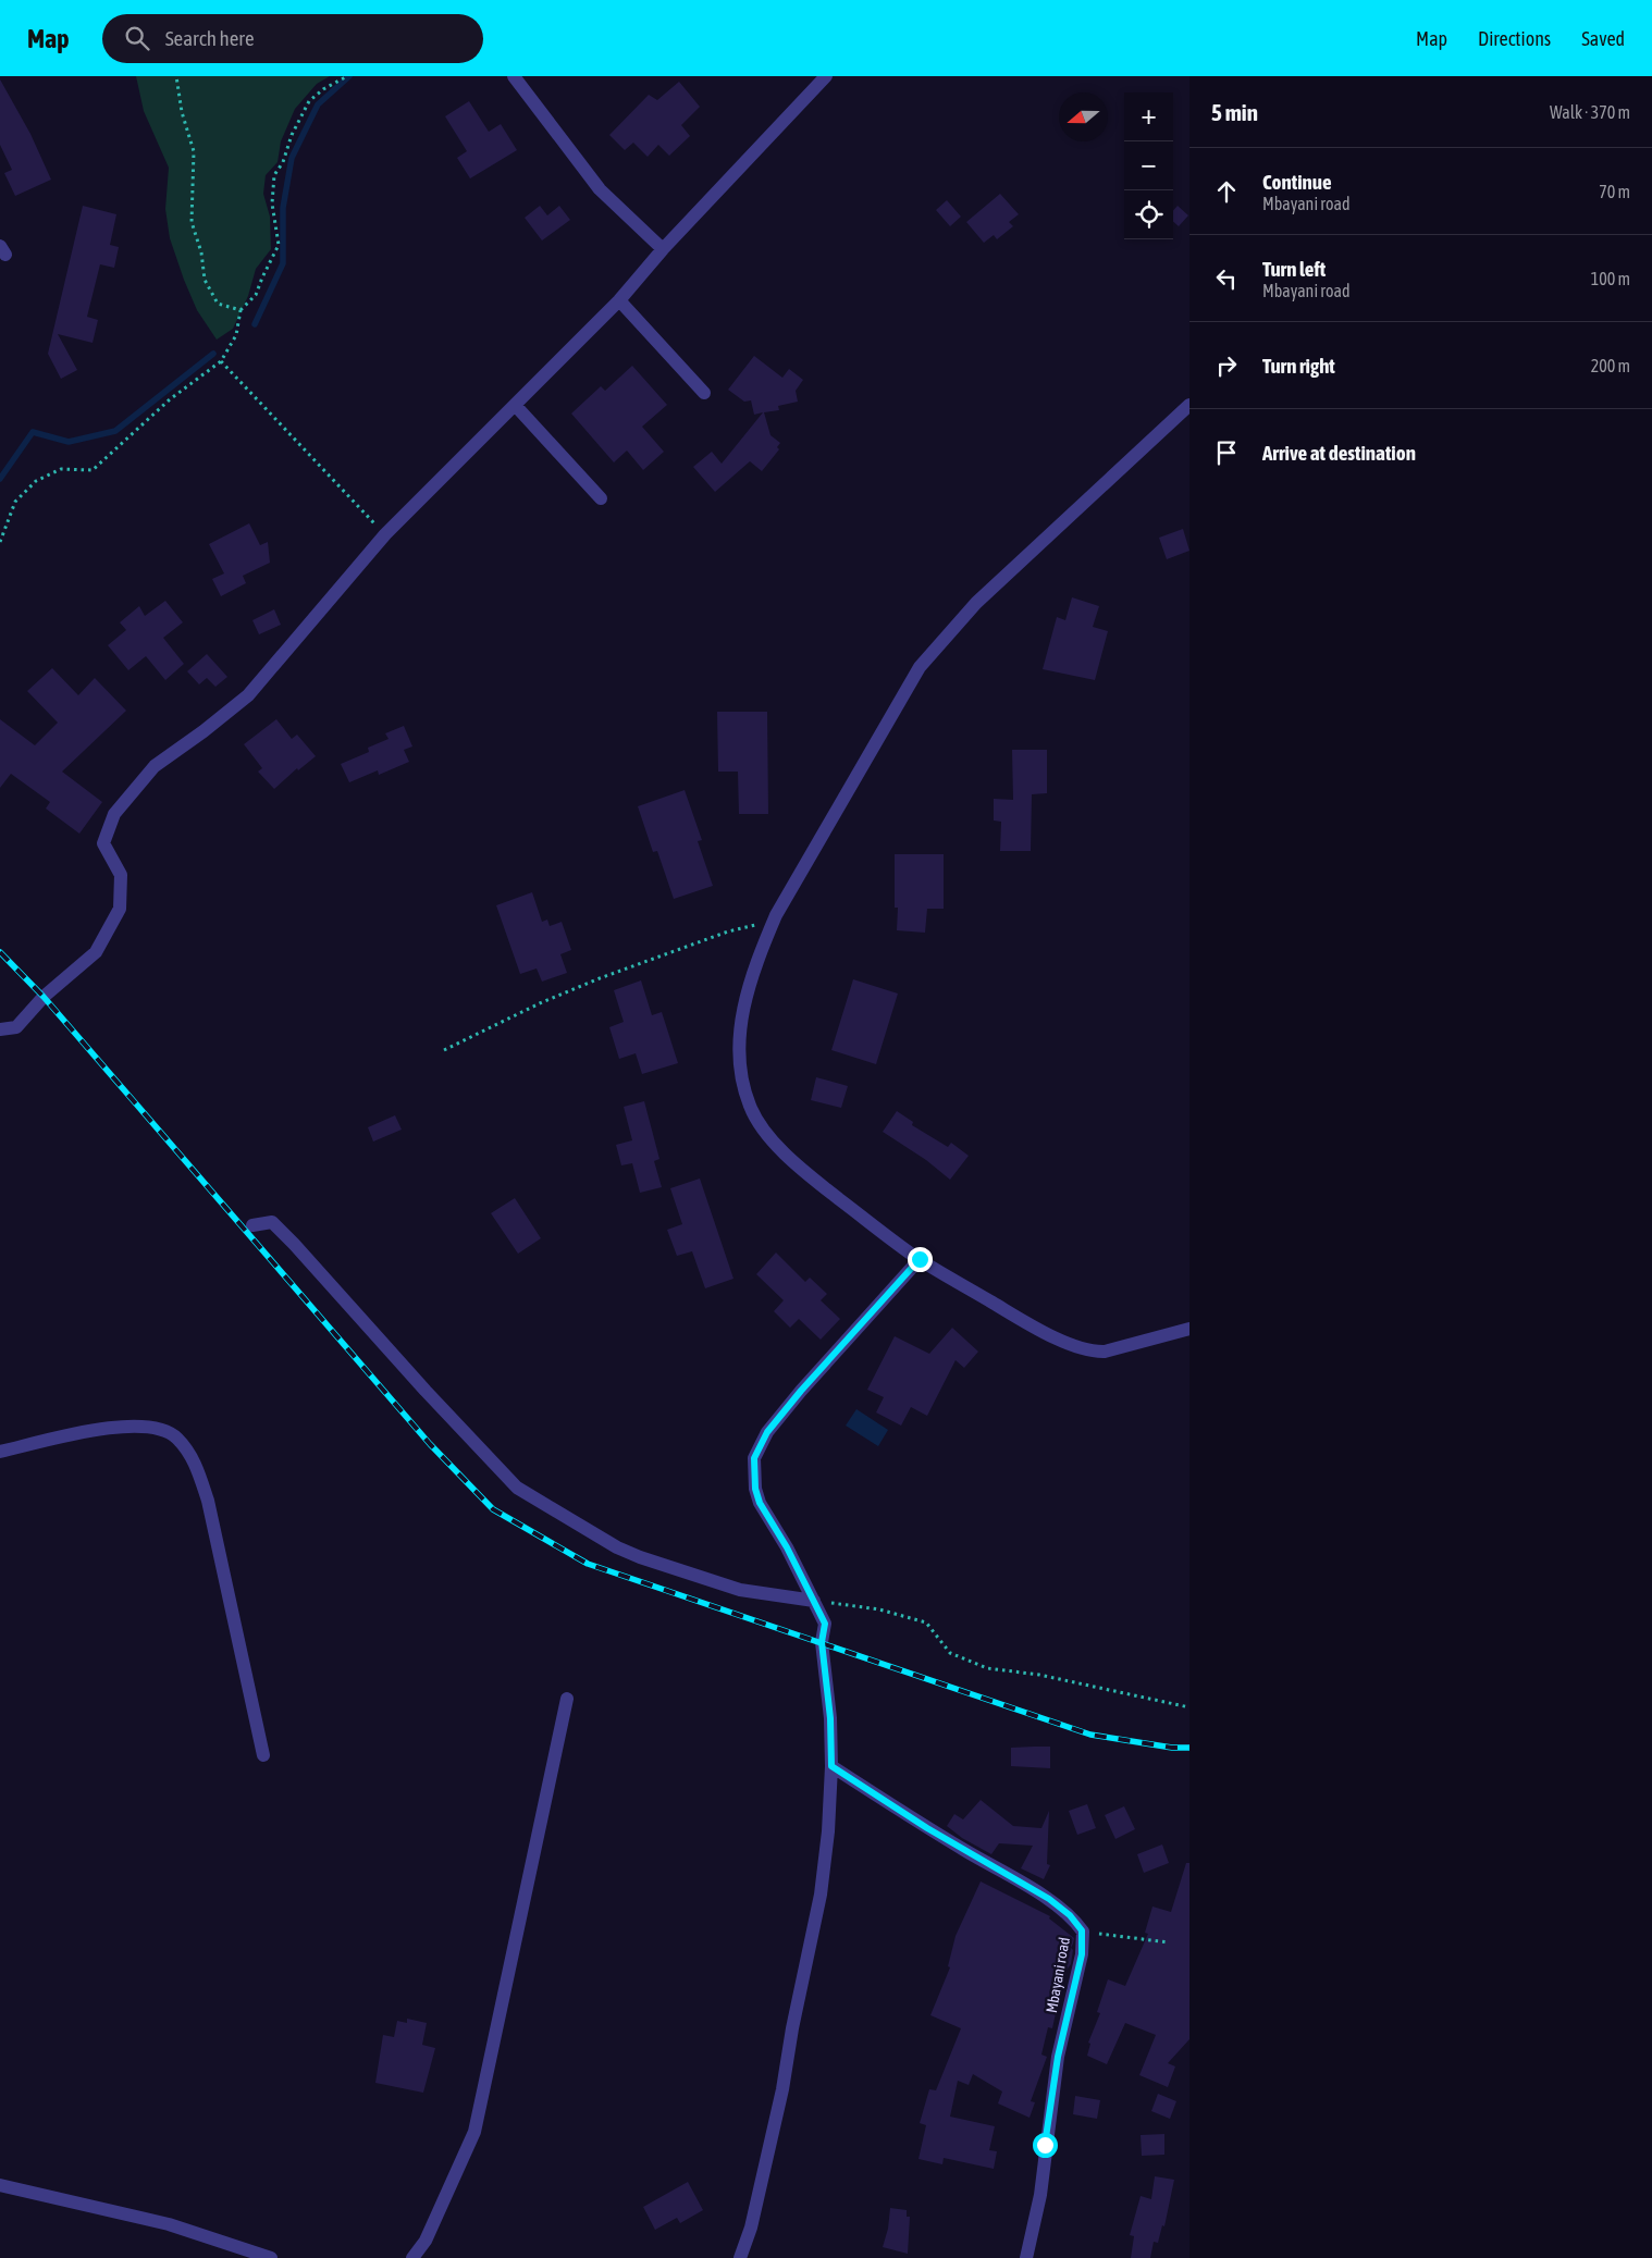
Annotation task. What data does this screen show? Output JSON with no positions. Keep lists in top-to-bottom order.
{
  "streets": {
    "street": ["Mbayani road"]
  },
  "north": "left",
  "page": {
    "header": "Map",
    "search": "Search here",
    "nav": ["Map", "Directions", "Saved"],
    "heading": ["5 min", "Walk · 370 m"],
    "map_buttons": ["+", "−"],
    "list": [
      ["Continue", "Mbayani road", "70 m"],
      ["Turn left", "Mbayani road", "100 m"],
      ["Turn right", "200 m"],
      "Arrive at destination"
    ]
  }
}
